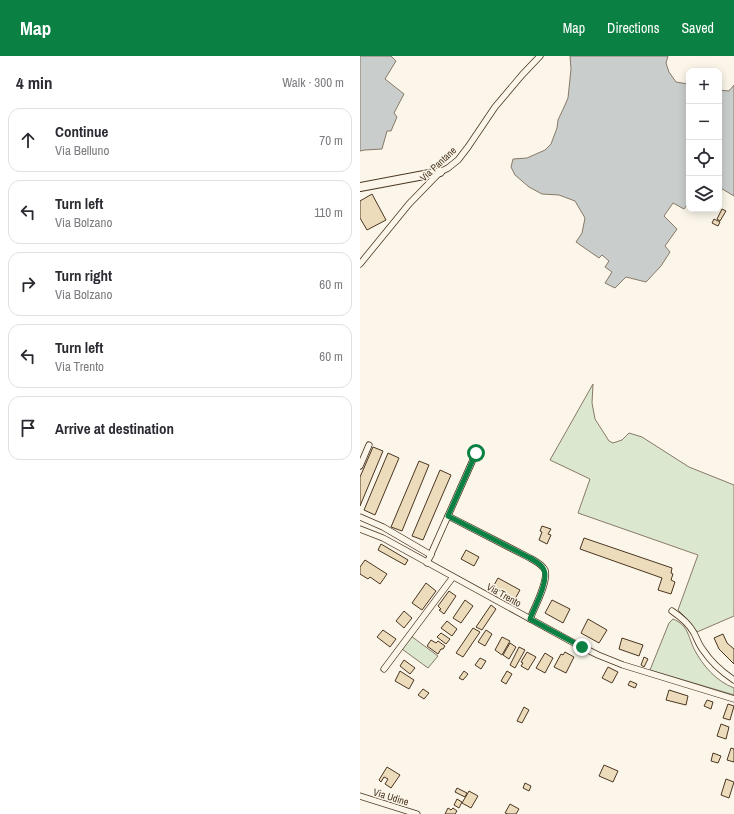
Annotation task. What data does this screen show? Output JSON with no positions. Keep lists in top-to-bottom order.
{
  "streets": {
    "street": ["Via Pantane", "Via Trento", "Via Udine"]
  },
  "page": {
    "header": "Map",
    "nav": ["Map", "Directions", "Saved"],
    "heading": ["4 min", "Walk · 300 m"],
    "map_buttons": ["+", "−"],
    "list": [
      ["Continue", "Via Belluno", "70 m"],
      ["Turn left", "Via Bolzano", "110 m"],
      ["Turn right", "Via Bolzano", "60 m"],
      ["Turn left", "Via Trento", "60 m"],
      "Arrive at destination"
    ]
  }
}
